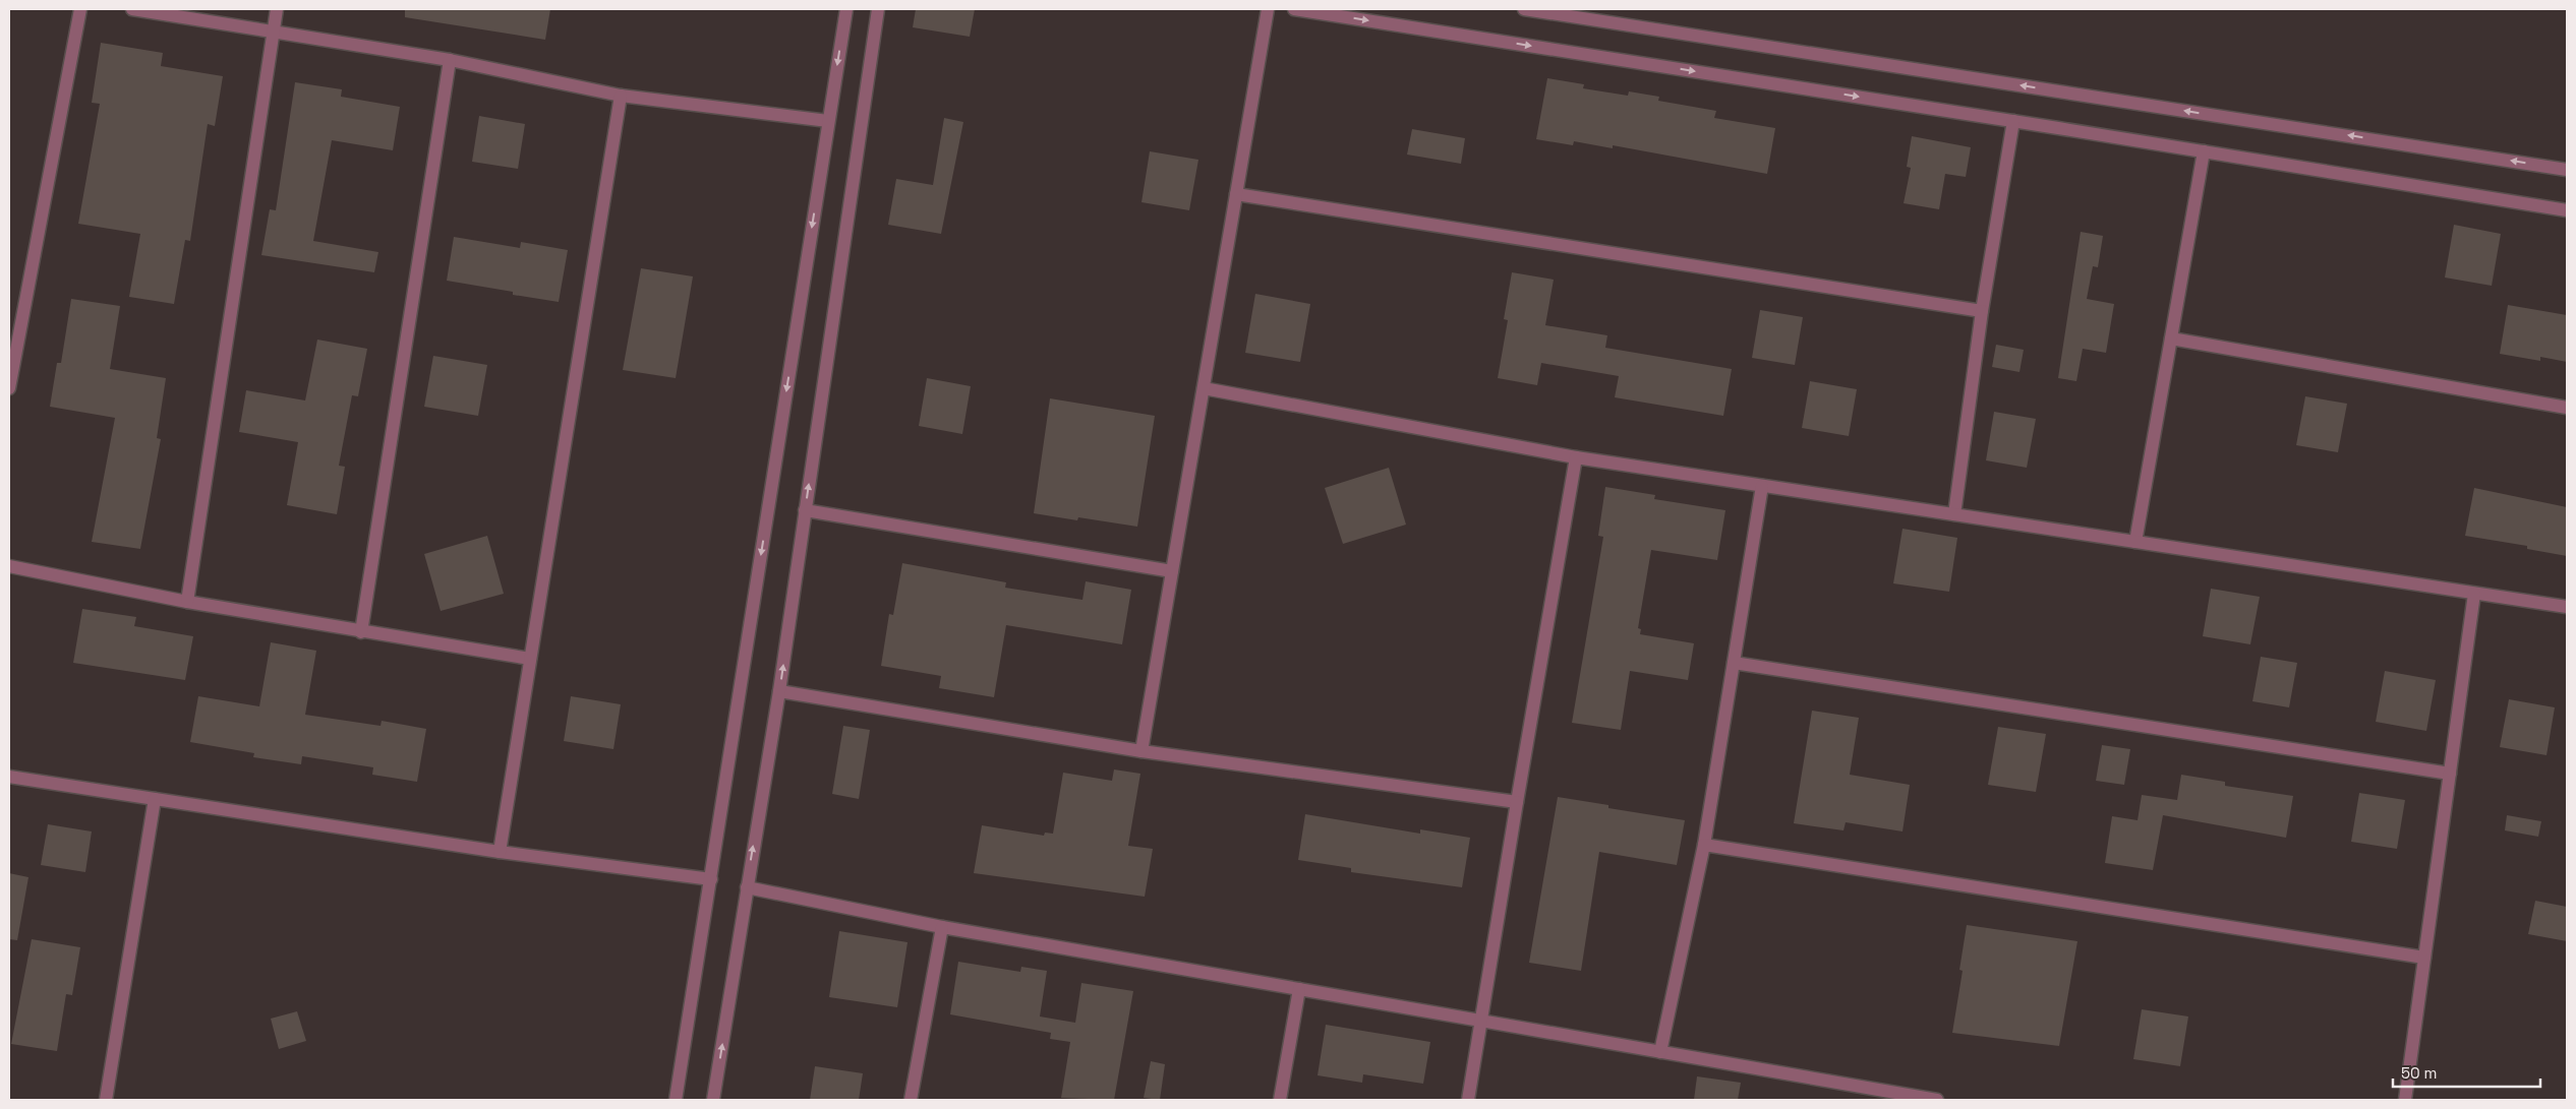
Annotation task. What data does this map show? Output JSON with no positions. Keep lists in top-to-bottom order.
{
  "scale_bar": "50 m"
}
